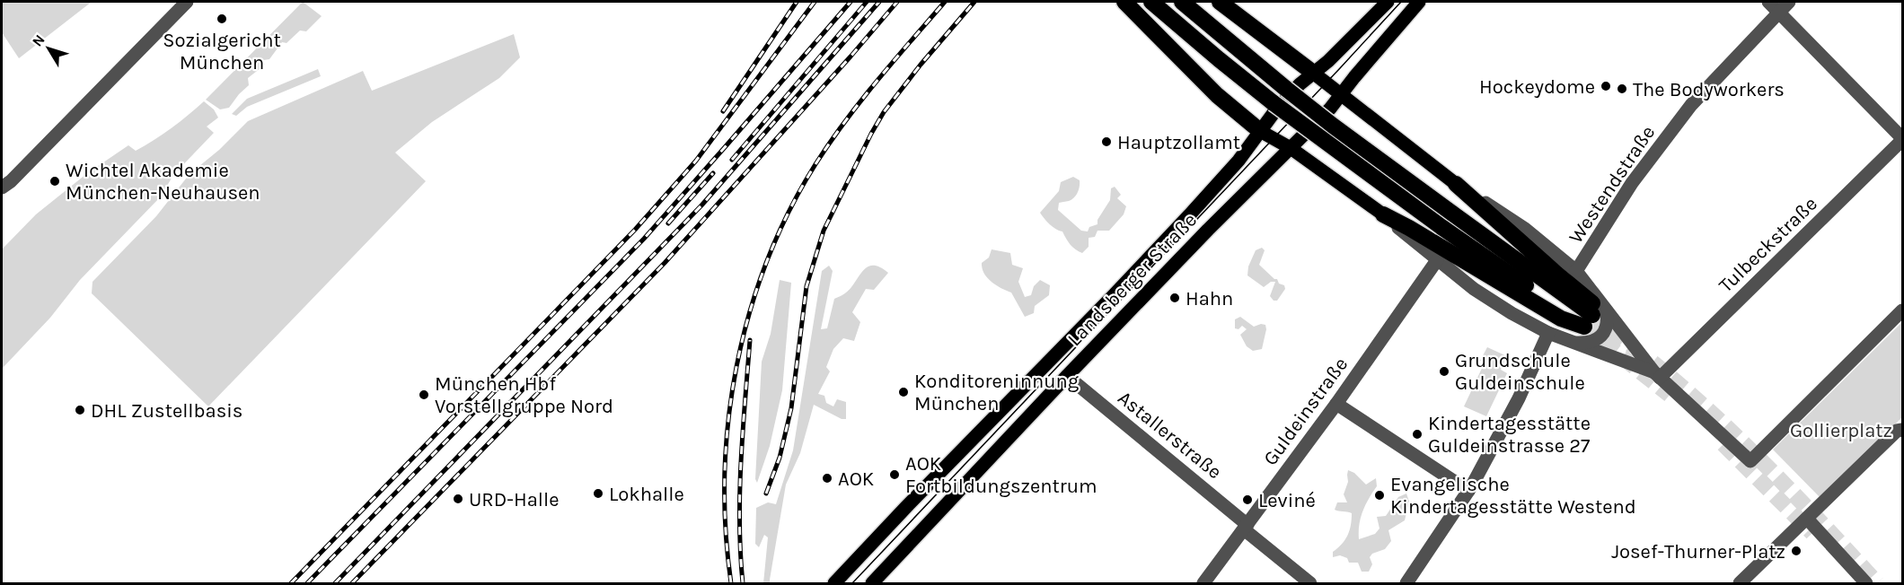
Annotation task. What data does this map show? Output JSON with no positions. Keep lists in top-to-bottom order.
{
  "streets": {
    "main road": ["Landsberger Straße"],
    "street": [
      "Westendstraße",
      "Tulbeckstraße",
      "Guldeinstraße",
      "Astallerstraße"
    ]
  },
  "crossings": [
    ["Landsberger Straße", "Astallerstraße"],
    ["Guldeinstraße", "Astallerstraße"]
  ],
  "parks": ["Gollierplatz"],
  "places": [
    "Sozialgericht München",
    "Hockeydome",
    "The Bodyworkers",
    "Hauptzollamt",
    "Wichtel Akademie München-Neuhausen",
    "Hahn",
    "Grundschule Guldeinschule",
    "Konditoreninnung München",
    "München Hbf Vorstellgruppe Nord",
    "DHL Zustellbasis",
    "Kindertagesstätte Guldeinstrasse 27",
    "AOK Fortbildungszentrum",
    "AOK",
    "Lokhalle",
    "Evangelische Kindertagesstätte Westend",
    "URD-Halle",
    "Leviné",
    "Josef-Thurner-Platz"
  ],
  "north": "top left"
}
